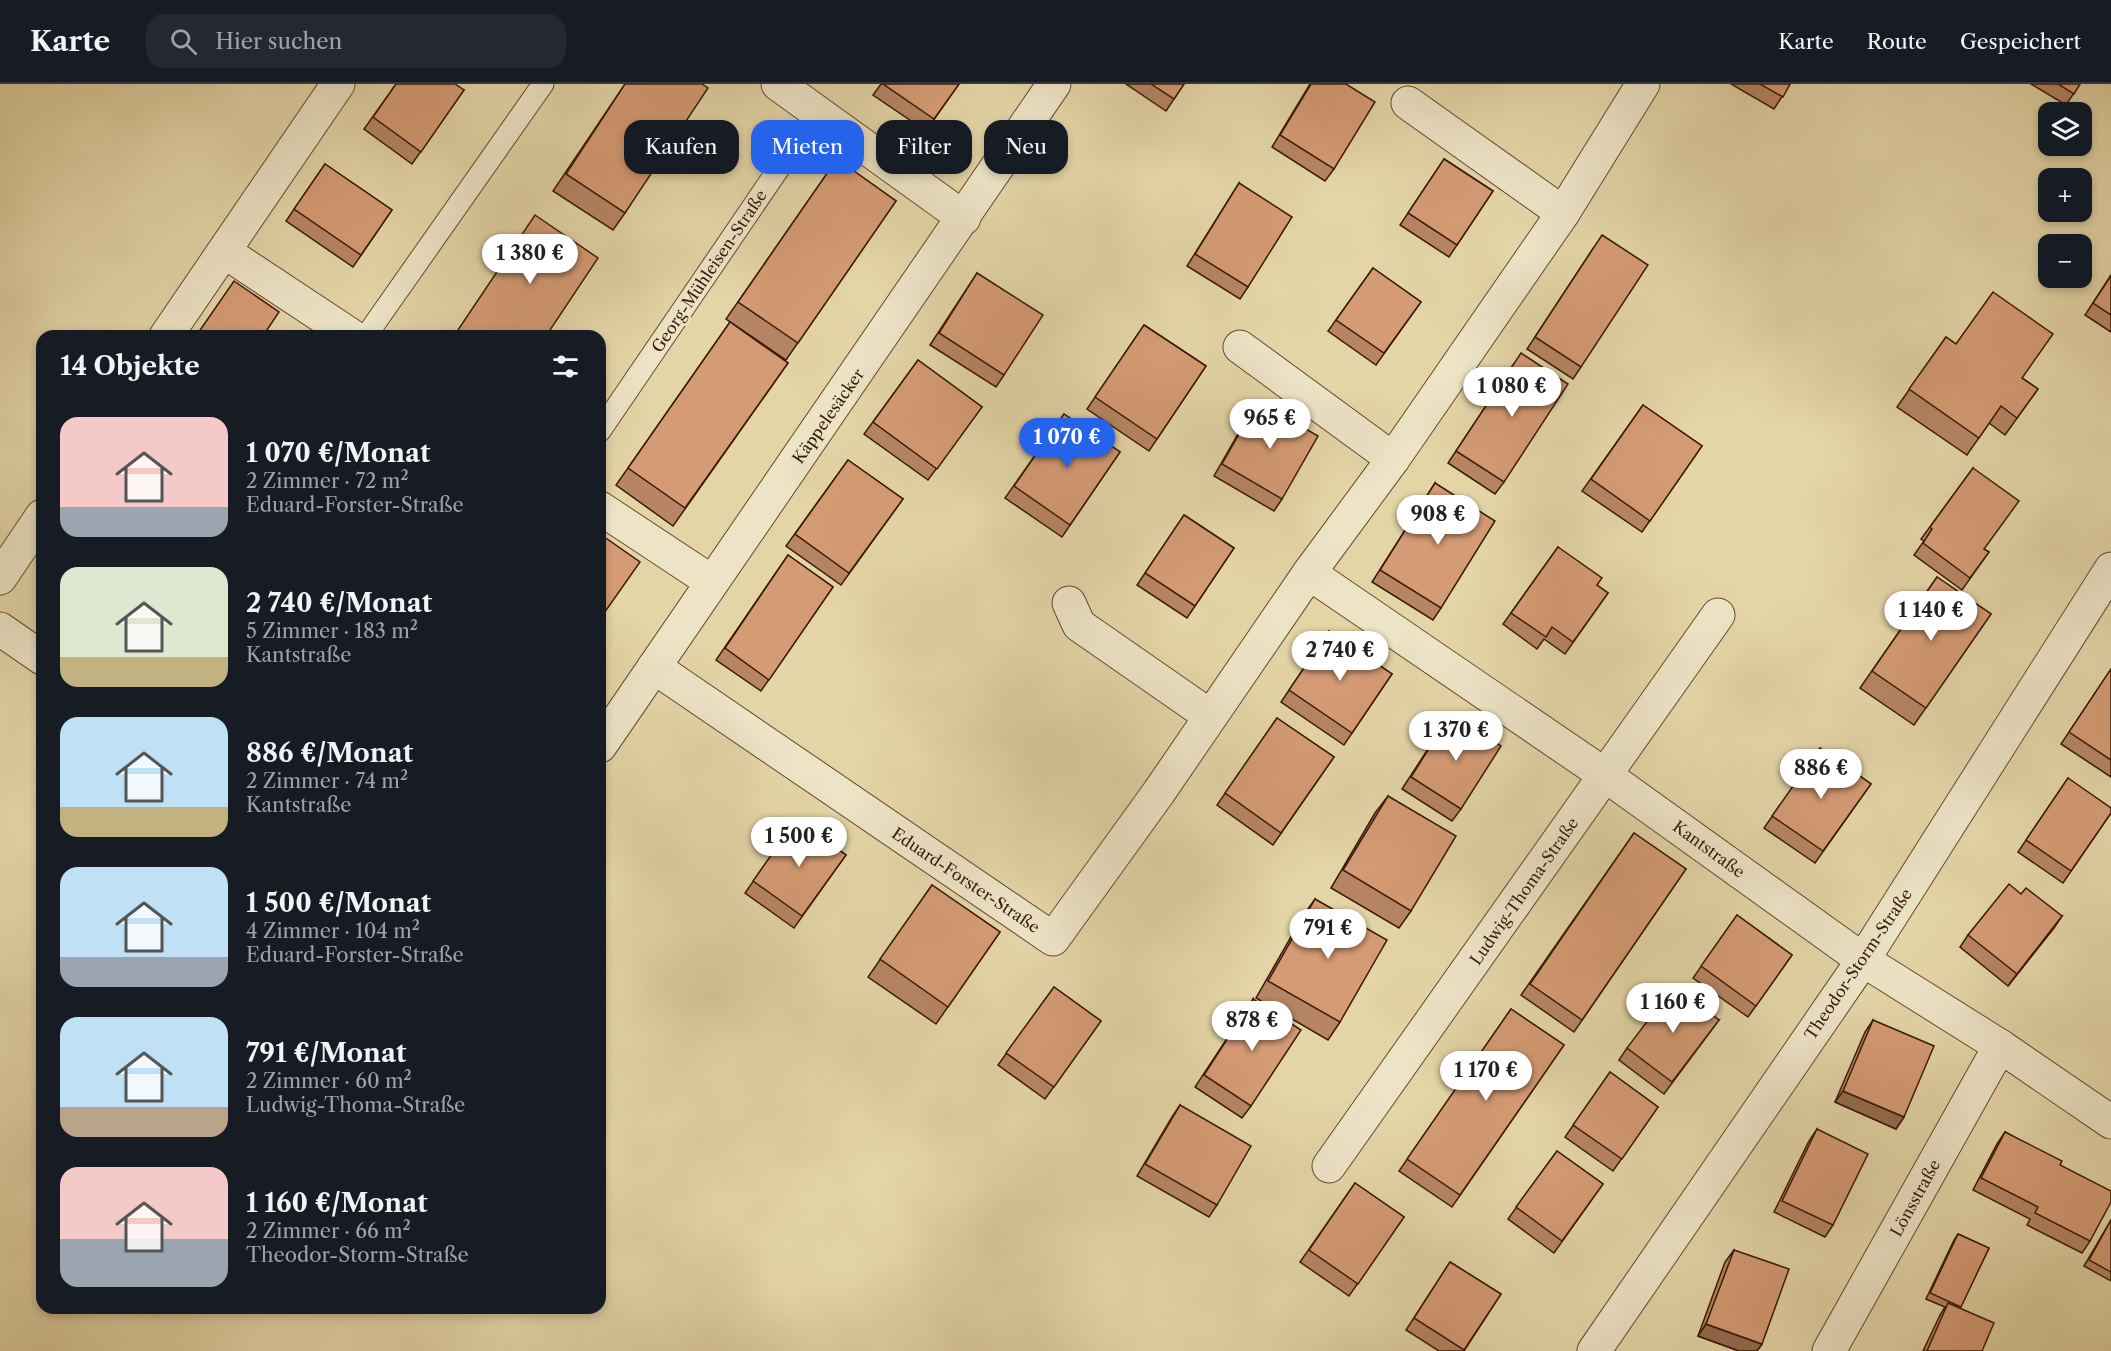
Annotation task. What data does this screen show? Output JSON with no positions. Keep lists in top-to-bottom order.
{
  "streets": {
    "street": [
      "Käppelesäcker",
      "Kantstraße",
      "Eduard-Forster-Straße",
      "Ludwig-Thoma-Straße",
      "Theodor-Storm-Straße",
      "Lönsstraße"
    ],
    "lane": ["Georg-Mühleisen-Straße"]
  },
  "crossings": [
    ["Käppelesäcker", "Eduard-Forster-Straße"],
    ["Kantstraße", "Eduard-Forster-Straße"],
    ["Kantstraße", "Ludwig-Thoma-Straße"],
    ["Kantstraße", "Theodor-Storm-Straße"],
    ["Kantstraße", "Lönsstraße"]
  ],
  "page": {
    "header": "Karte",
    "search": "Hier suchen",
    "nav": ["Karte", "Route", "Gespeichert"],
    "map_buttons": ["+", "−"],
    "chip": [
      "Kaufen",
      "Mieten",
      "Filter",
      "Neu"
    ],
    "price": [
      "1 380 €",
      "1 080 €",
      "965 €",
      "1 070 €",
      "908 €",
      "1 140 €",
      "2 740 €",
      "1 370 €",
      "886 €",
      "1 500 €",
      "791 €",
      "1 160 €",
      "878 €",
      "1 170 €"
    ],
    "heading": "14 Objekte",
    "list": [
      {
        "name": "1 070 €/Monat",
        "note": "2 Zimmer · 72 m² · Eduard-Forster-Straße"
      },
      {
        "name": "2 740 €/Monat",
        "note": "5 Zimmer · 183 m² · Kantstraße"
      },
      {
        "name": "886 €/Monat",
        "note": "2 Zimmer · 74 m² · Kantstraße"
      },
      {
        "name": "1 500 €/Monat",
        "note": "4 Zimmer · 104 m² · Eduard-Forster-Straße"
      },
      {
        "name": "791 €/Monat",
        "note": "2 Zimmer · 60 m² · Ludwig-Thoma-Straße"
      },
      {
        "name": "1 160 €/Monat",
        "note": "2 Zimmer · 66 m² · Theodor-Storm-Straße"
      }
    ]
  }
}
